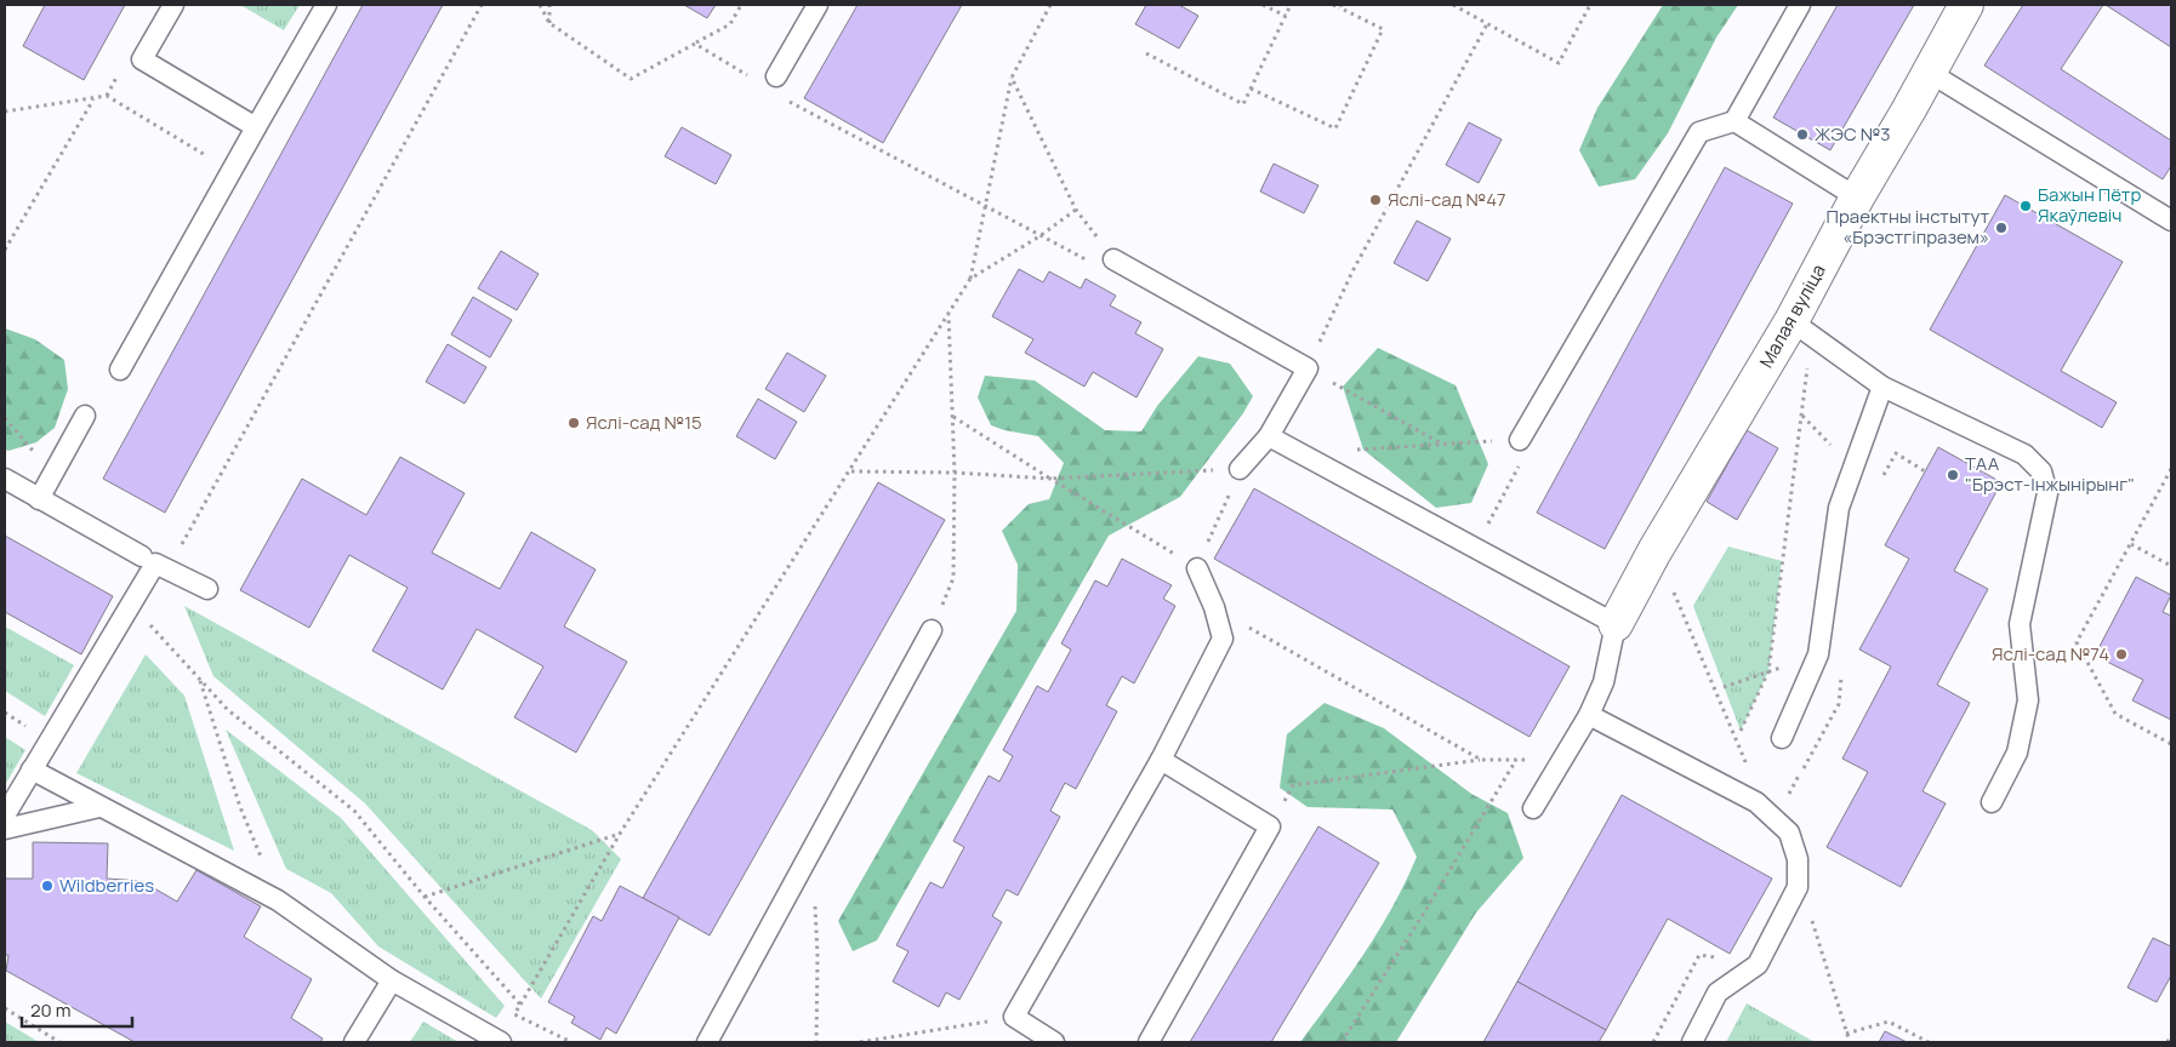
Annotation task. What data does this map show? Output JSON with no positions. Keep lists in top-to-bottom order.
{
  "streets": {
    "street": ["Малая вуліца"]
  },
  "places": [
    "ЖЭС №3",
    "Яслі-сад №47",
    "Бажын Пётр Якаўлевіч",
    "Праектны інстытут «Брэстгіпразем»",
    "Яслі-сад №15",
    "ТАА \"Брэст-Інжынірынг\"",
    "Яслі-сад №74",
    "Wildberries"
  ],
  "scale_bar": "20 m"
}
